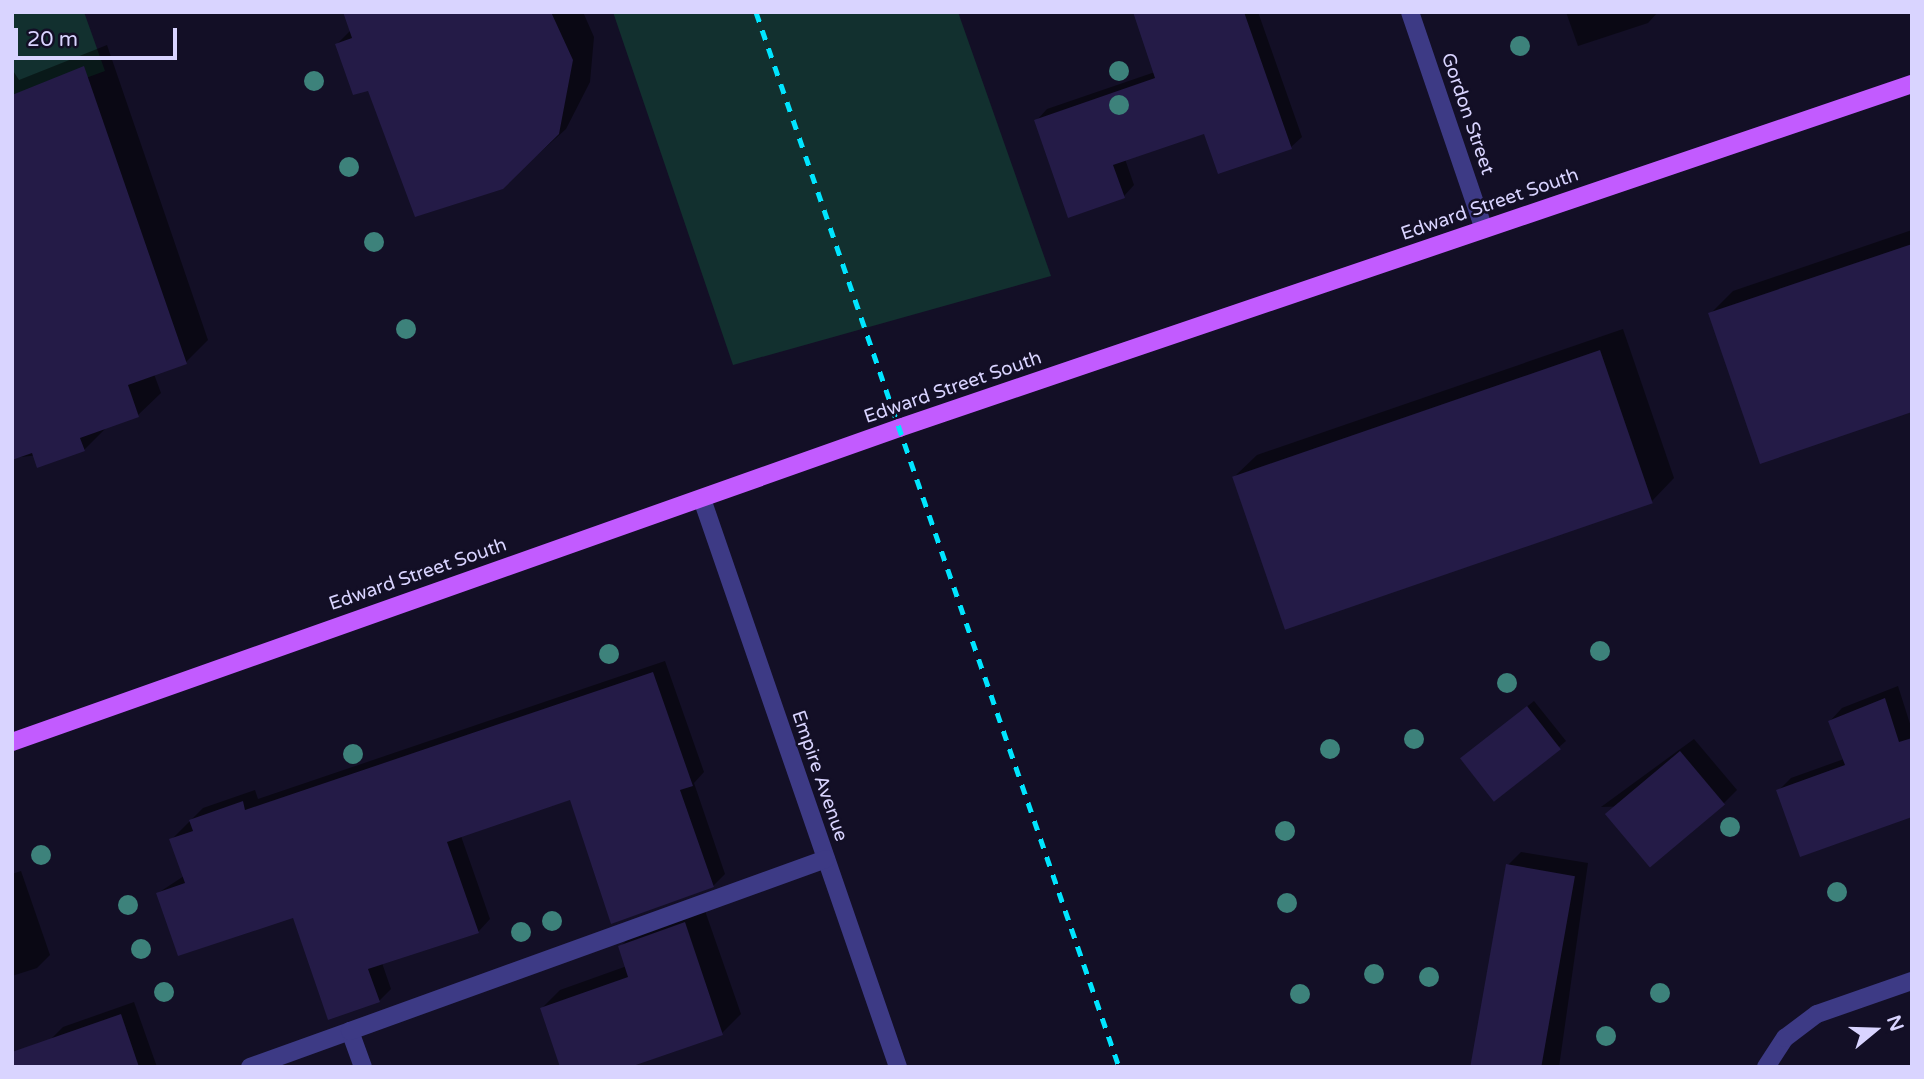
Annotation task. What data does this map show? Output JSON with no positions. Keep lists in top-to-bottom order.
{
  "streets": {
    "main road": ["Edward Street South"],
    "street": ["Gordon Street", "Empire Avenue"]
  },
  "crossings": [
    ["Gordon Street", "Edward Street South"],
    ["Edward Street South", "Empire Avenue"]
  ],
  "scale_bar": "20 m",
  "north": "right"
}
